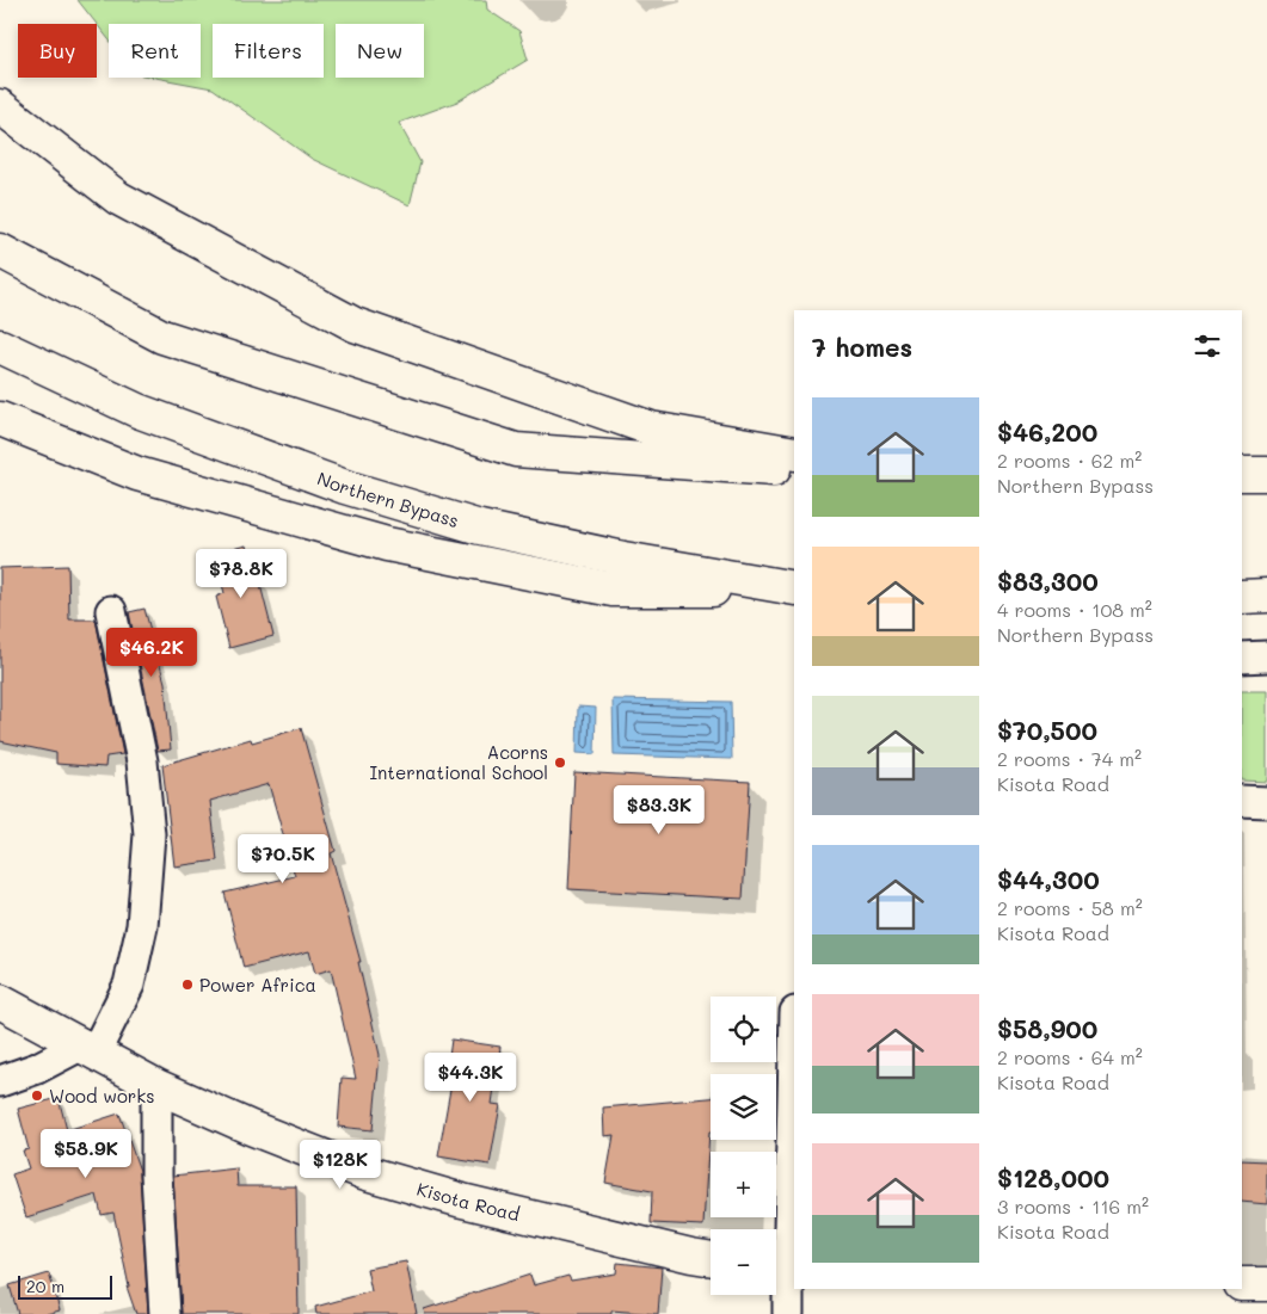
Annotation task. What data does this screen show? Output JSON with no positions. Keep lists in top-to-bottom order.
{
  "streets": {
    "main road": ["Northern Bypass", "Kisota Road"]
  },
  "places": ["Acorns International School", "Power Africa", "Wood works"],
  "scale_bar": "20 m",
  "page": {
    "chip": [
      "Buy",
      "Rent",
      "Filters",
      "New"
    ],
    "heading": "7 homes",
    "list": [
      {
        "name": "$46,200",
        "note": "2 rooms · 62 m² · Northern Bypass"
      },
      {
        "name": "$83,300",
        "note": "4 rooms · 108 m² · Northern Bypass"
      },
      {
        "name": "$70,500",
        "note": "2 rooms · 74 m² · Kisota Road"
      },
      {
        "name": "$44,300",
        "note": "2 rooms · 58 m² · Kisota Road"
      },
      {
        "name": "$58,900",
        "note": "2 rooms · 64 m² · Kisota Road"
      },
      {
        "name": "$128,000",
        "note": "3 rooms · 116 m² · Kisota Road"
      }
    ],
    "price": [
      "$78.8K",
      "$46.2K",
      "$83.3K",
      "$70.5K",
      "$44.3K",
      "$58.9K",
      "$128K"
    ],
    "map_buttons": ["+", "−"],
    "scale": "20 m"
  }
}
